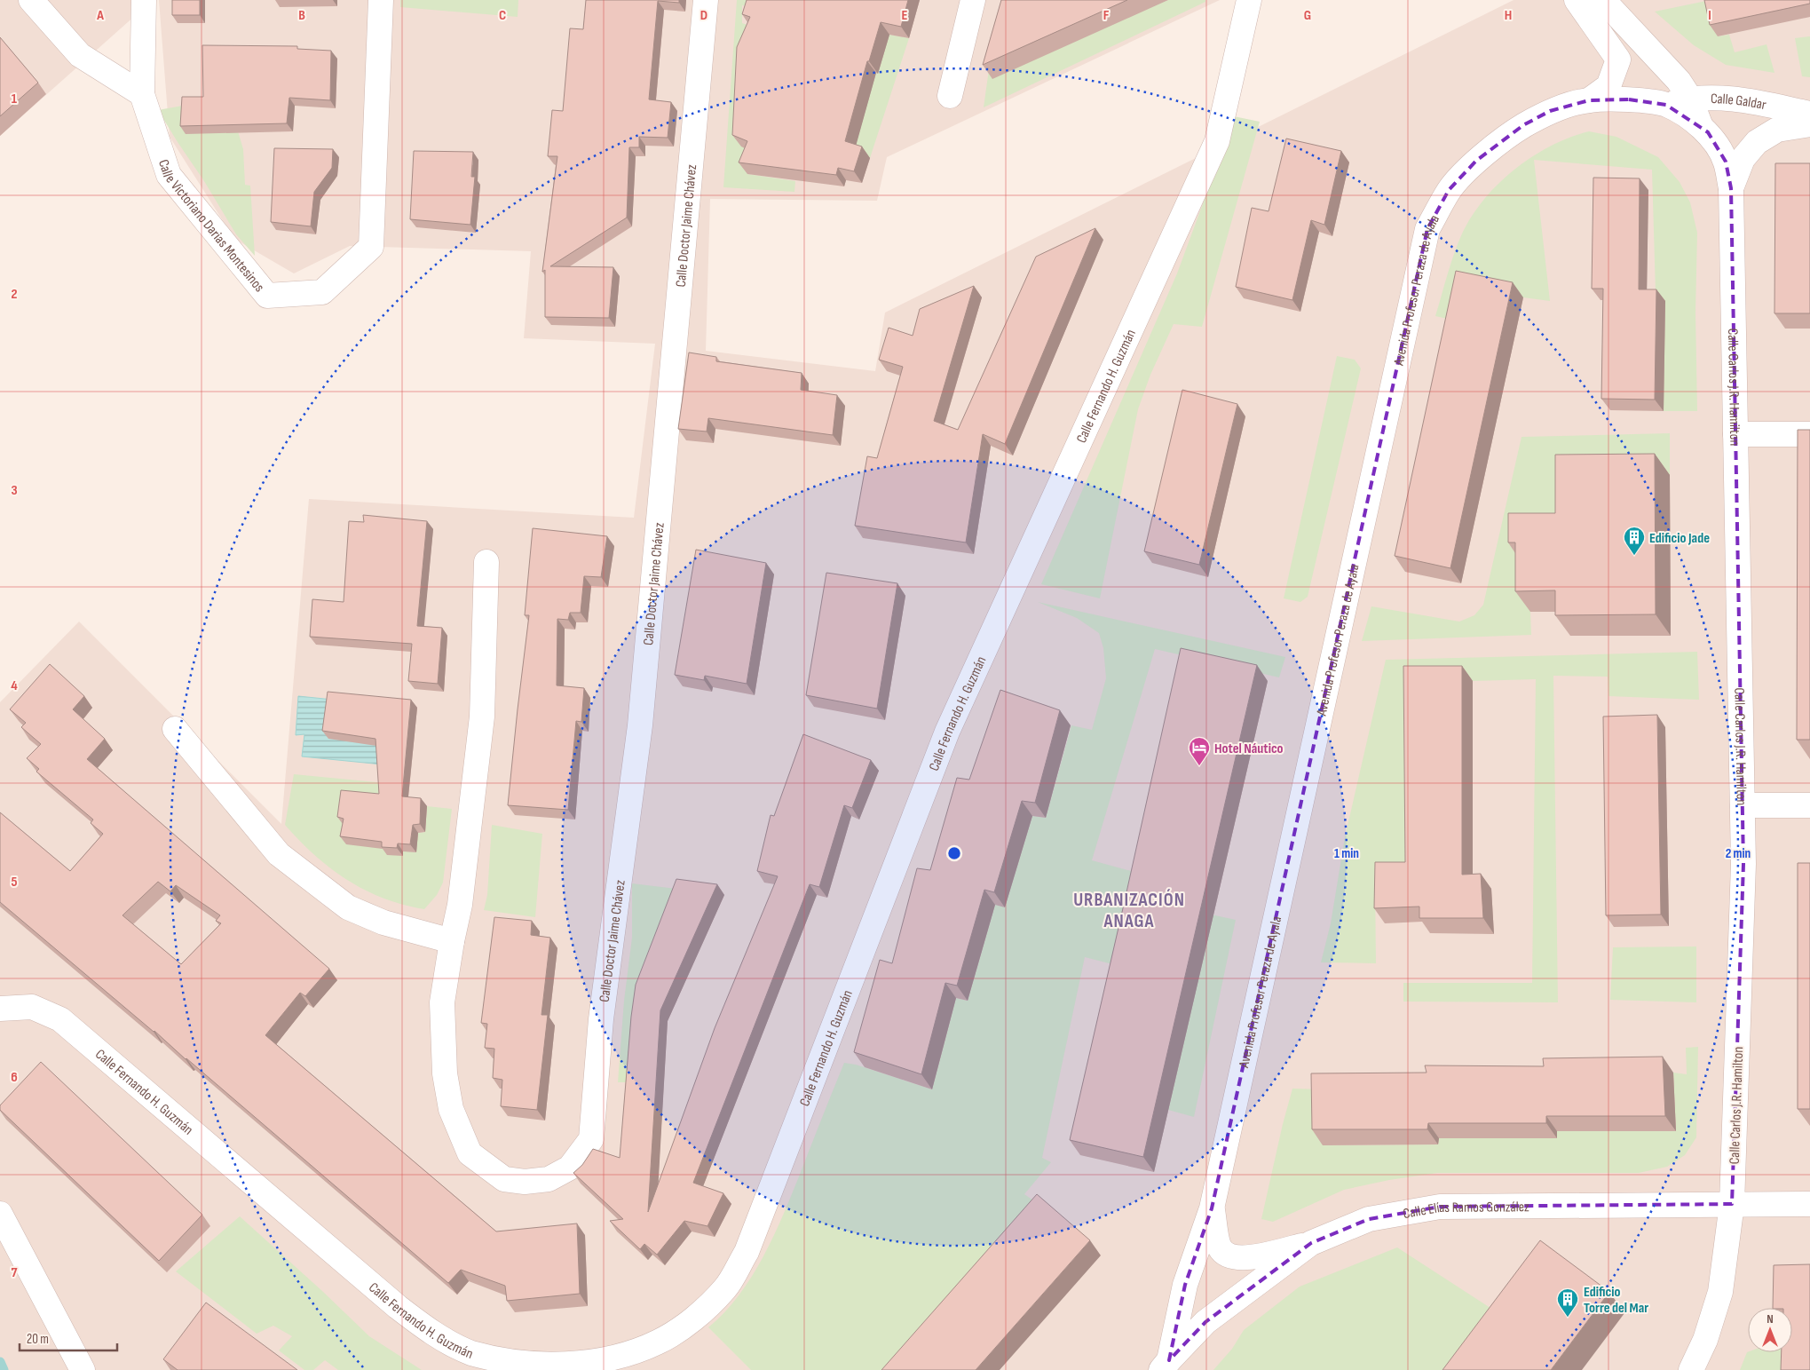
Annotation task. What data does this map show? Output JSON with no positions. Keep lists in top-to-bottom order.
{
  "streets": {
    "street": [
      "Calle Galdar",
      "Calle Victoriano Darias Montesinos",
      "Calle Doctor Jaime Chávez",
      "Avenida Profesor Peraza de Ayala",
      "Calle Fernando H. Guzmán",
      "Calle Carlos J.R. Hamilton",
      "Calle Elías Ramos González"
    ]
  },
  "crossings": [
    ["Calle Galdar", "Avenida Profesor Peraza de Ayala"],
    ["Avenida Profesor Peraza de Ayala", "Calle Carlos J.R. Hamilton"],
    ["Avenida Profesor Peraza de Ayala", "Calle Elías Ramos González"],
    ["Calle Carlos J.R. Hamilton", "Calle Elías Ramos González"]
  ],
  "districts": ["URBANIZACIÓN ANAGA"],
  "places": {
    "building": ["Edificio Jade", "Edificio Torre del Mar"],
    "hotel": ["Hotel Náutico"]
  },
  "scale_bar": "20 m",
  "north": "top",
  "grid": {
    "columns": [
      "A",
      "B",
      "C",
      "D",
      "E",
      "F",
      "G",
      "H",
      "I"
    ],
    "rows": [
      "1",
      "2",
      "3",
      "4",
      "5",
      "6",
      "7"
    ]
  },
  "rings": ["1 min", "2 min"]
}
